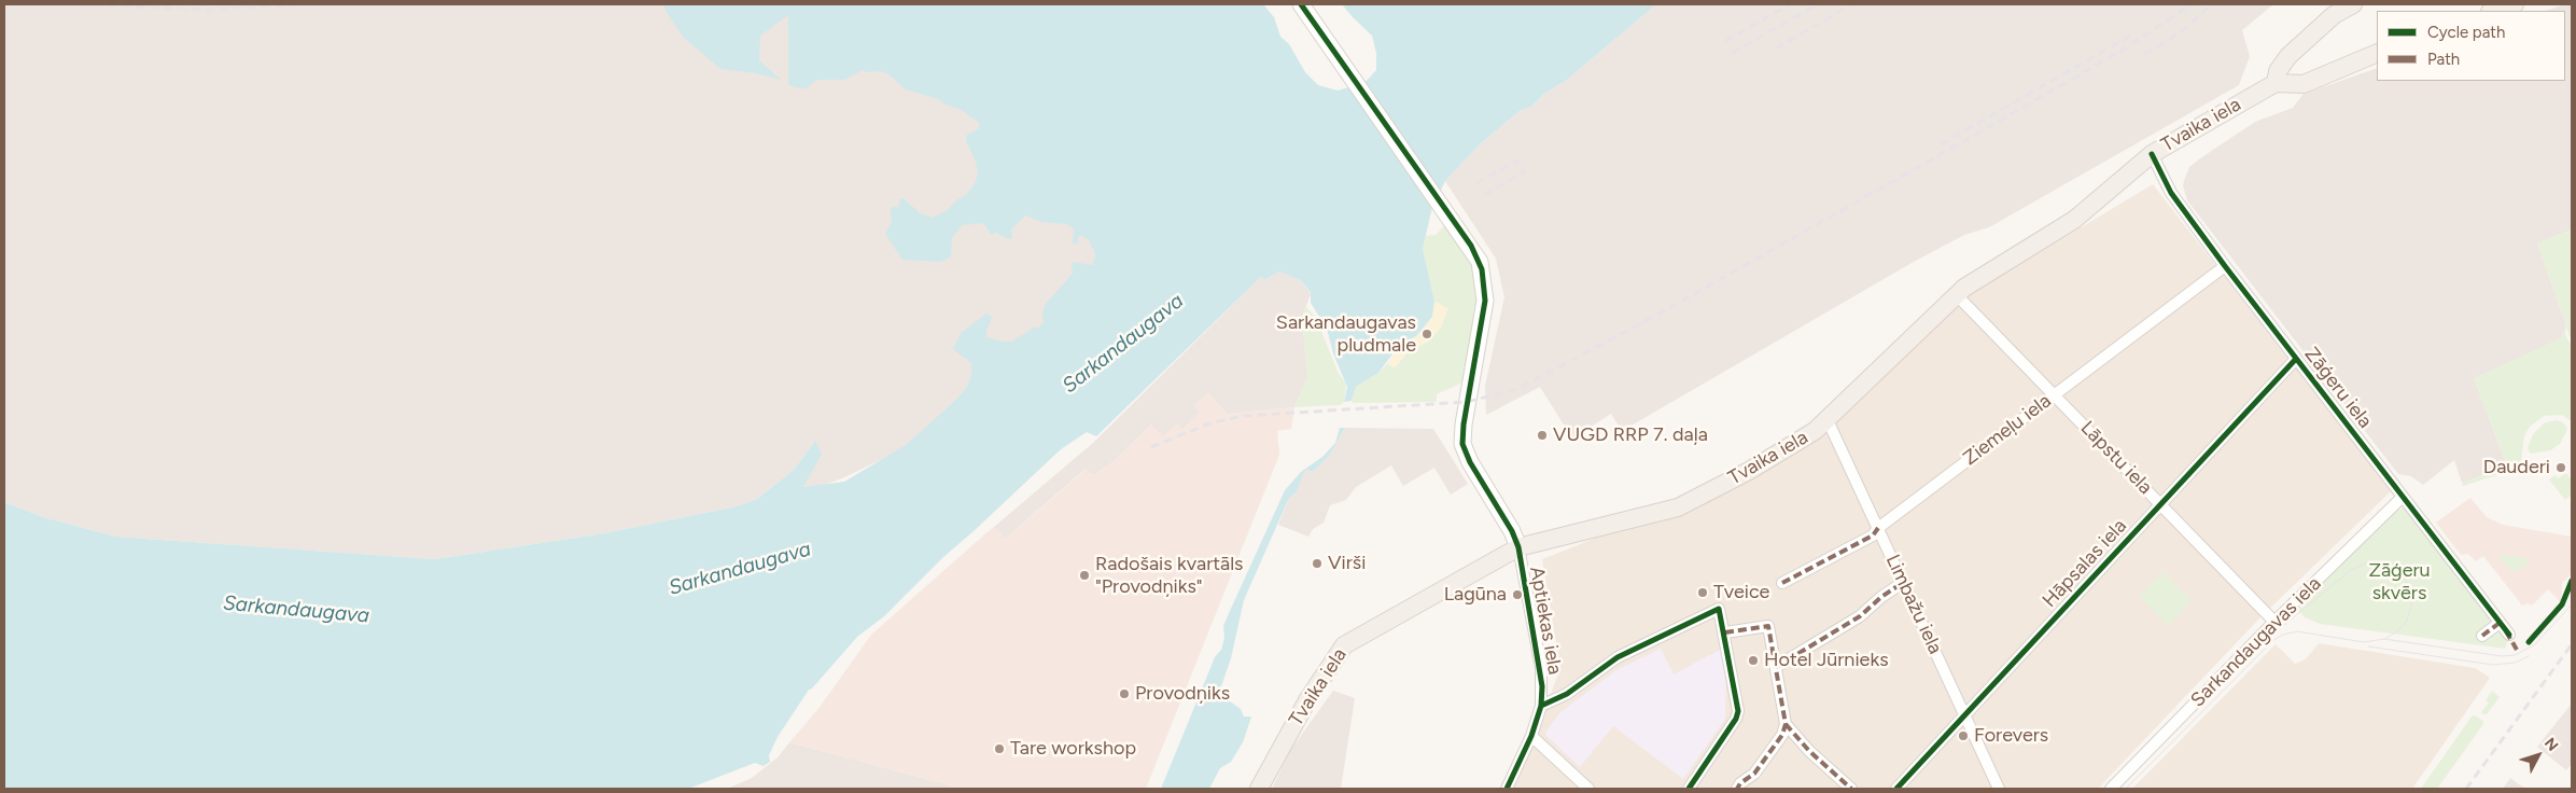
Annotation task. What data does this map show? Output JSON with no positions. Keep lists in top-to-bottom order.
{
  "streets": {
    "main road": ["Tvaika iela"],
    "street": [
      "Zāģeru iela",
      "Ziemeļu iela",
      "Lāpstu iela",
      "Hāpsalas iela",
      "Limbažu iela",
      "Aptiekas iela",
      "Sarkandaugavas iela"
    ]
  },
  "crossings": [
    ["Tvaika iela", "Zāģeru iela"],
    ["Tvaika iela", "Lāpstu iela"],
    ["Tvaika iela", "Limbažu iela"],
    ["Tvaika iela", "Aptiekas iela"],
    ["Zāģeru iela", "Ziemeļu iela"],
    ["Zāģeru iela", "Hāpsalas iela"],
    ["Zāģeru iela", "Sarkandaugavas iela"],
    ["Ziemeļu iela", "Lāpstu iela"],
    ["Ziemeļu iela", "Limbažu iela"],
    ["Lāpstu iela", "Hāpsalas iela"],
    ["Lāpstu iela", "Sarkandaugavas iela"],
    ["Hāpsalas iela", "Limbažu iela"]
  ],
  "water": ["Sarkandaugava"],
  "parks": ["Zāģeru skvērs"],
  "places": [
    "Sarkandaugavas pludmale",
    "VUGD RRP 7. daļa",
    "Dauderi",
    "Virši",
    "Radošais kvartāls \"Provodņiks\"",
    "Tveice",
    "Lagūna",
    "Hotel Jūrnieks",
    "Provodņiks",
    "Forevers",
    "Tare workshop"
  ],
  "legend": ["Cycle path", "Path"],
  "north": "top right"
}
